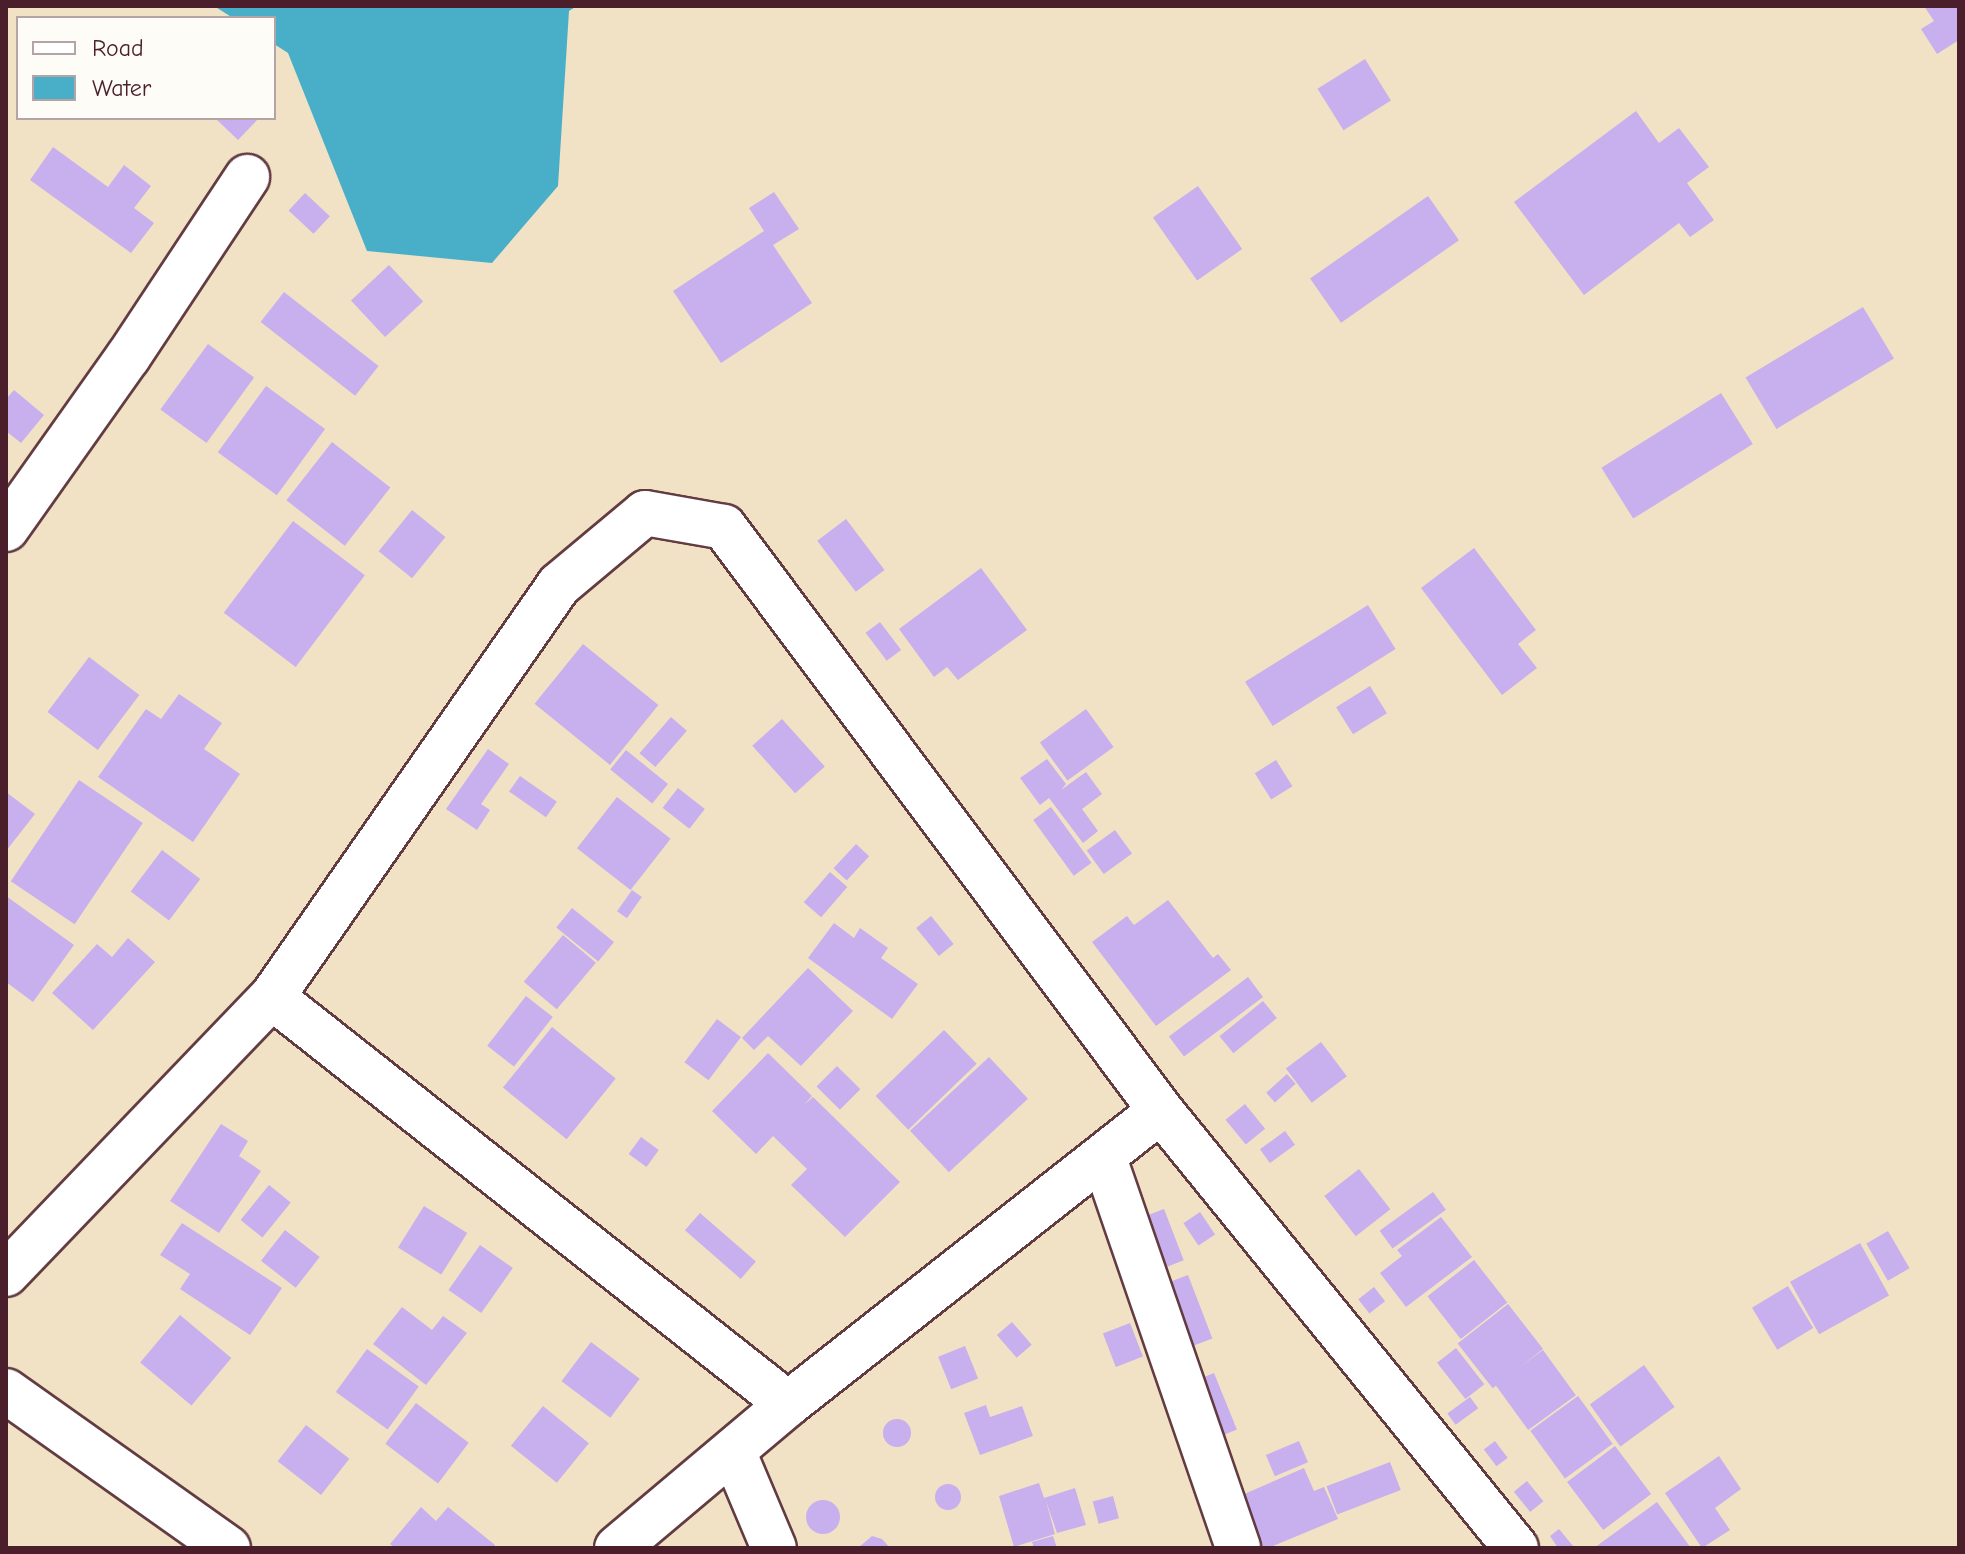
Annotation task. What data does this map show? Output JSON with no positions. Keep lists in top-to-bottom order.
{
  "legend": ["Road", "Water"]
}
